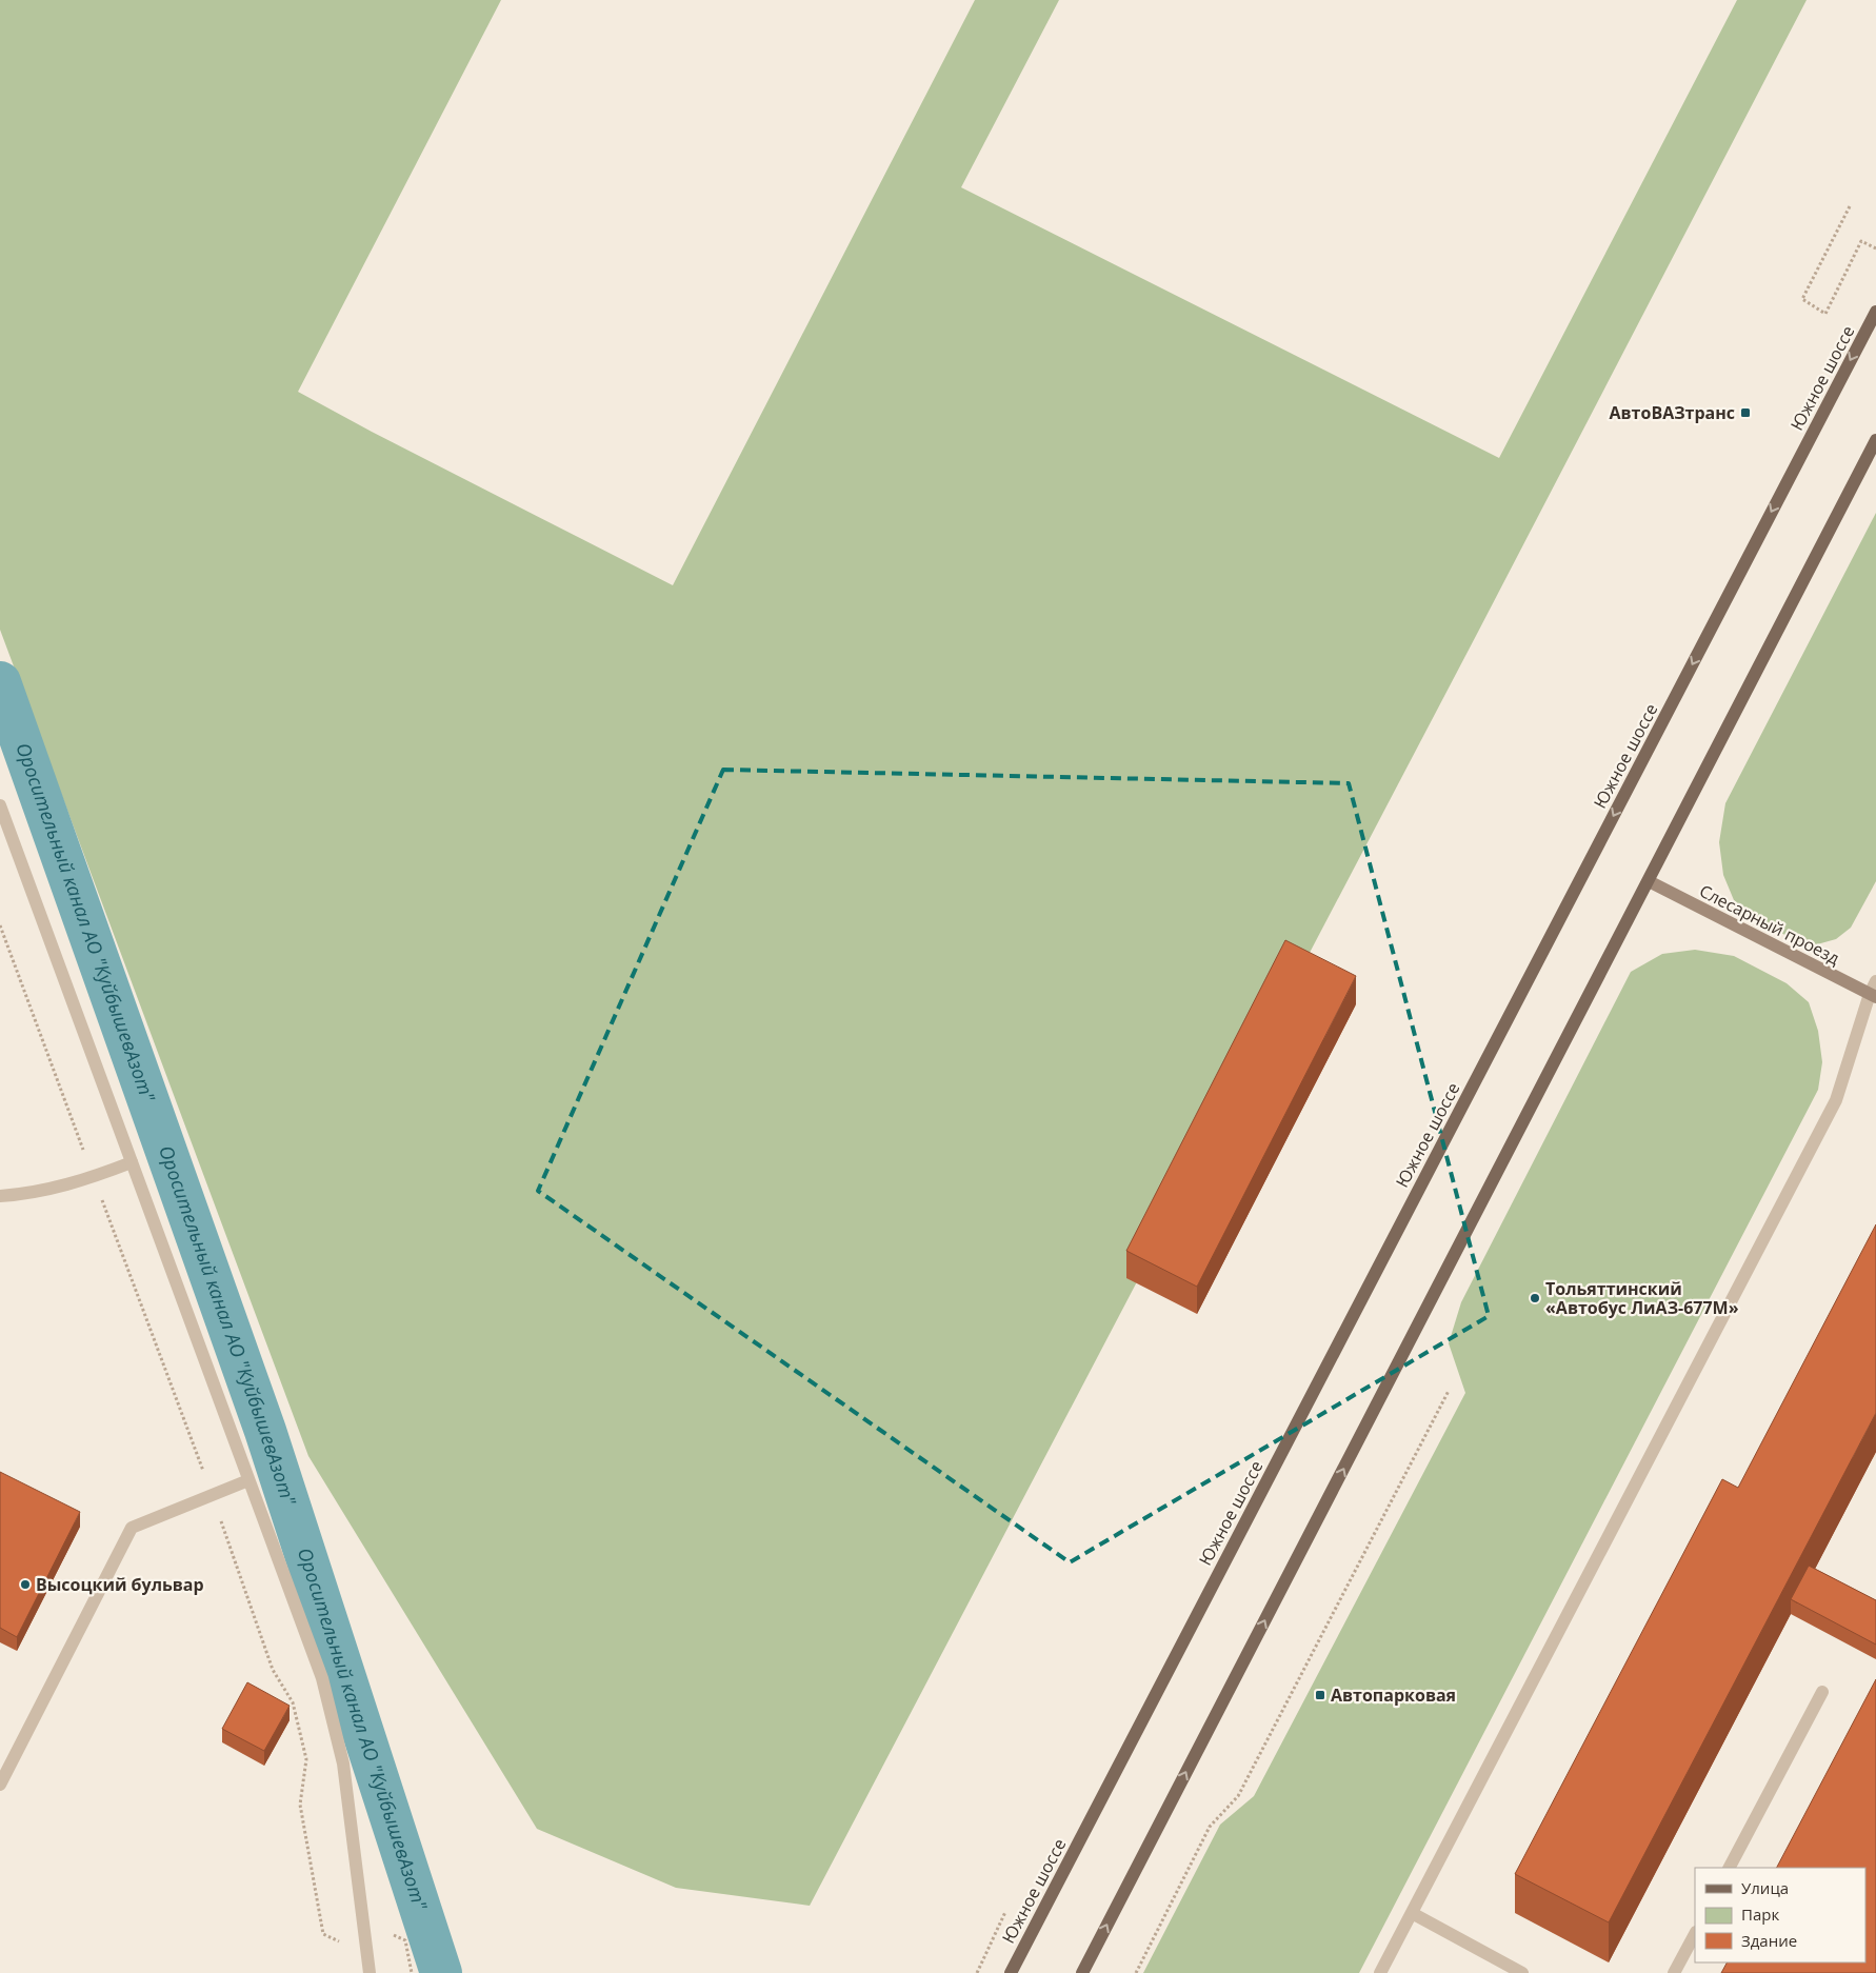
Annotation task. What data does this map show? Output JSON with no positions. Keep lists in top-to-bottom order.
{
  "streets": {
    "main road": ["Южное шоссе"],
    "street": ["Слесарный проезд"]
  },
  "water": ["Оросительный канал АО \"КуйбышевАзот\""],
  "places": {
    "transit": ["АвтоВАЗтранс", "Автопарковая"],
    "other": ["Тольяттинский «Автобус ЛиАЗ-677М»", "Высоцкий бульвар"]
  },
  "legend": ["Улица", "Парк", "Здание"]
}
